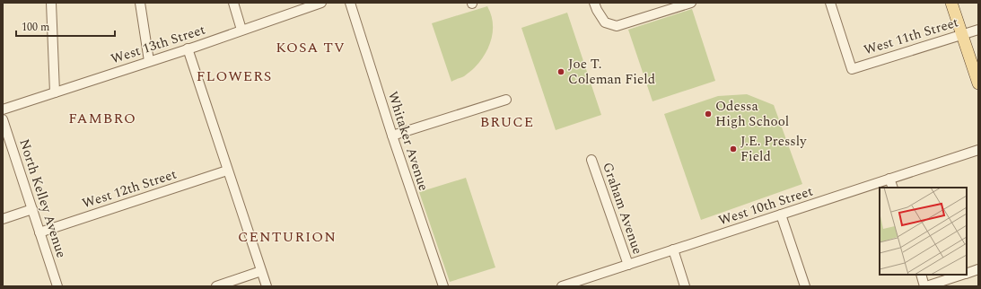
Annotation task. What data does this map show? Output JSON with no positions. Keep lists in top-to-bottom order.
{
  "streets": {
    "street": [
      "West 11th Street",
      "West 13th Street",
      "Whitaker Avenue",
      "West 12th Street",
      "North Kelley Avenue",
      "West 10th Street",
      "Graham Avenue"
    ]
  },
  "crossings": [
    ["West 12th Street", "North Kelley Avenue"],
    ["West 10th Street", "Graham Avenue"]
  ],
  "districts": [
    "KOSA TV",
    "FLOWERS",
    "FAMBRO",
    "BRUCE",
    "CENTURION"
  ],
  "places": ["Joe T. Coleman Field", "Odessa High School", "J.E. Pressly Field"],
  "scale_bar": "100 m"
}
